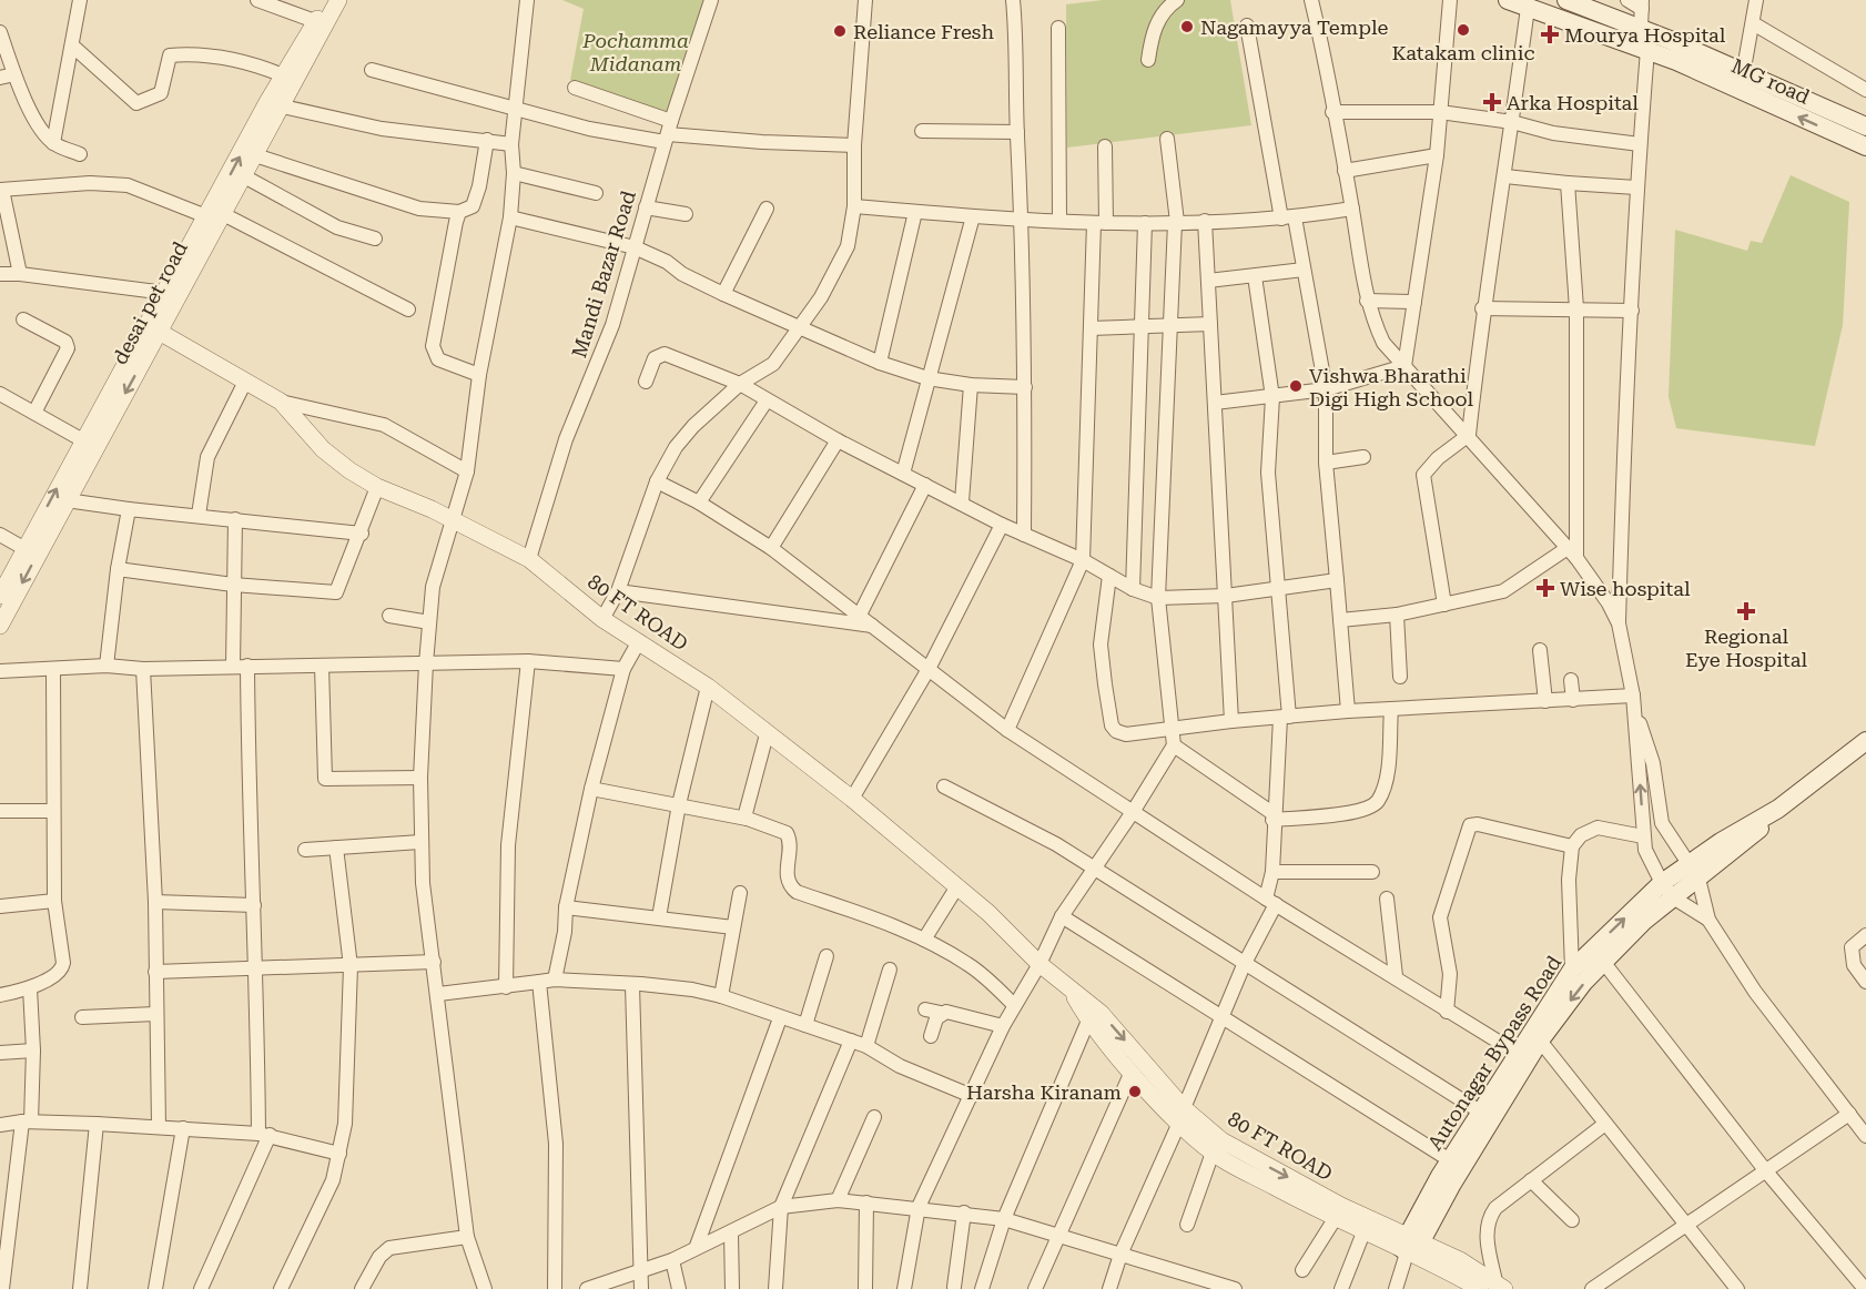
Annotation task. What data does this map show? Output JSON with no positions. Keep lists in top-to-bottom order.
{
  "streets": {
    "main road": ["MG road", "Autonagar Bypass Road"],
    "street": ["Mandi Bazar Road", "desai pet road", "80 FT ROAD"]
  },
  "crossings": [
    ["Mandi Bazar Road", "80 FT ROAD"],
    ["desai pet road", "80 FT ROAD"],
    ["80 FT ROAD", "Autonagar Bypass Road"]
  ],
  "parks": ["Pochamma Midanam"],
  "places": {
    "other": [
      "Nagamayya Temple",
      "Katakam clinic",
      "Reliance Fresh",
      "Vishwa Bharathi Digi High School",
      "Harsha Kiranam"
    ],
    "health": [
      "Mourya Hospital",
      "Arka Hospital",
      "Wise hospital",
      "Regional Eye Hospital"
    ]
  }
}
